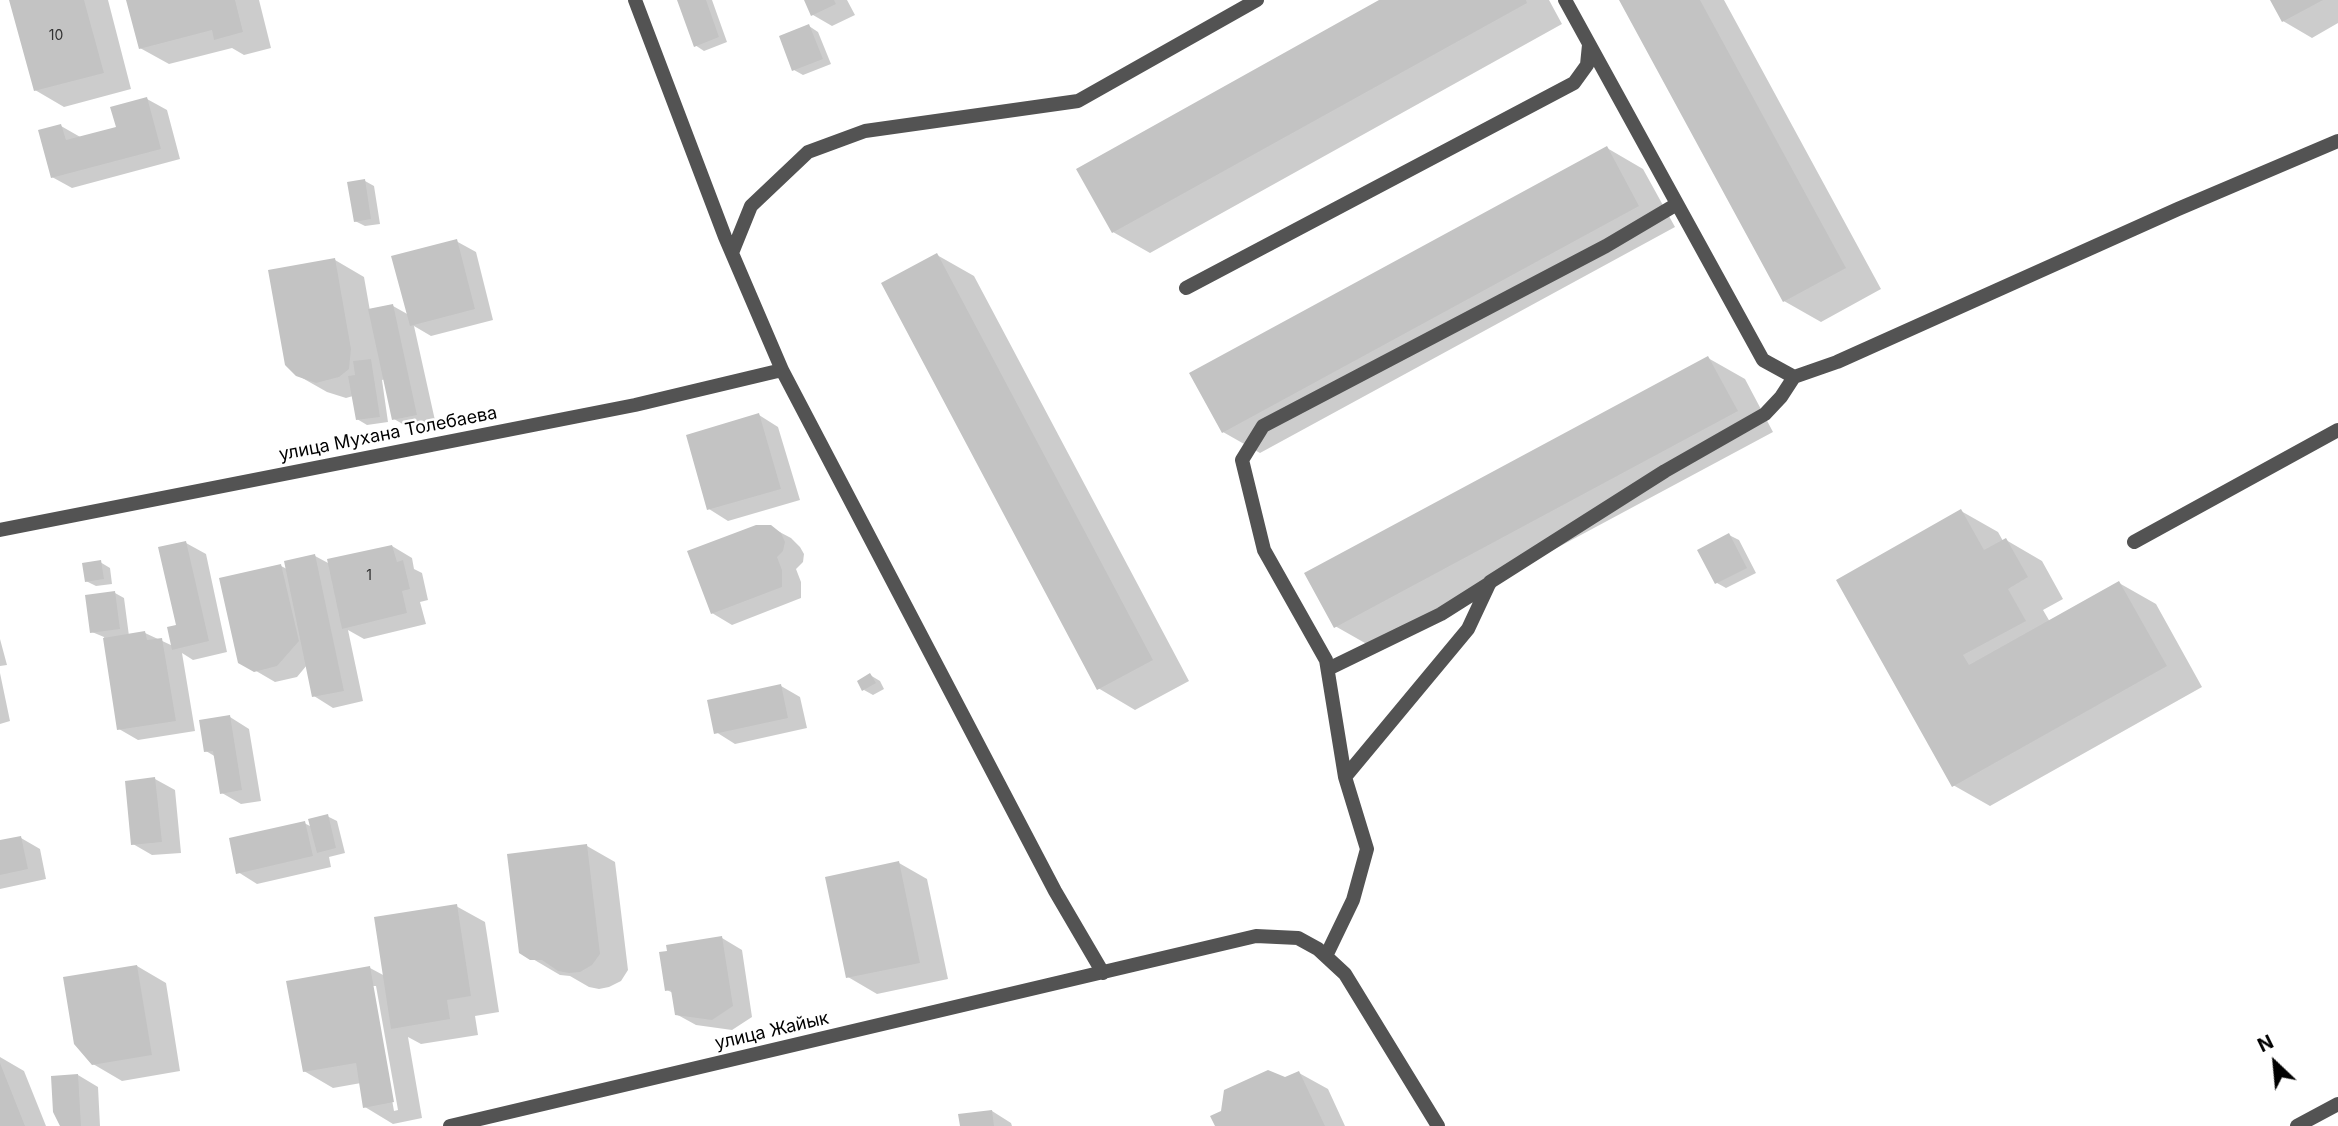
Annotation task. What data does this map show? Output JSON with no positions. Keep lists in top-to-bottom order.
{
  "streets": {
    "street": ["улица Мухана Толебаева", "улица Жайык"]
  },
  "house_numbers": ["10", "1"],
  "north": "top left"
}
